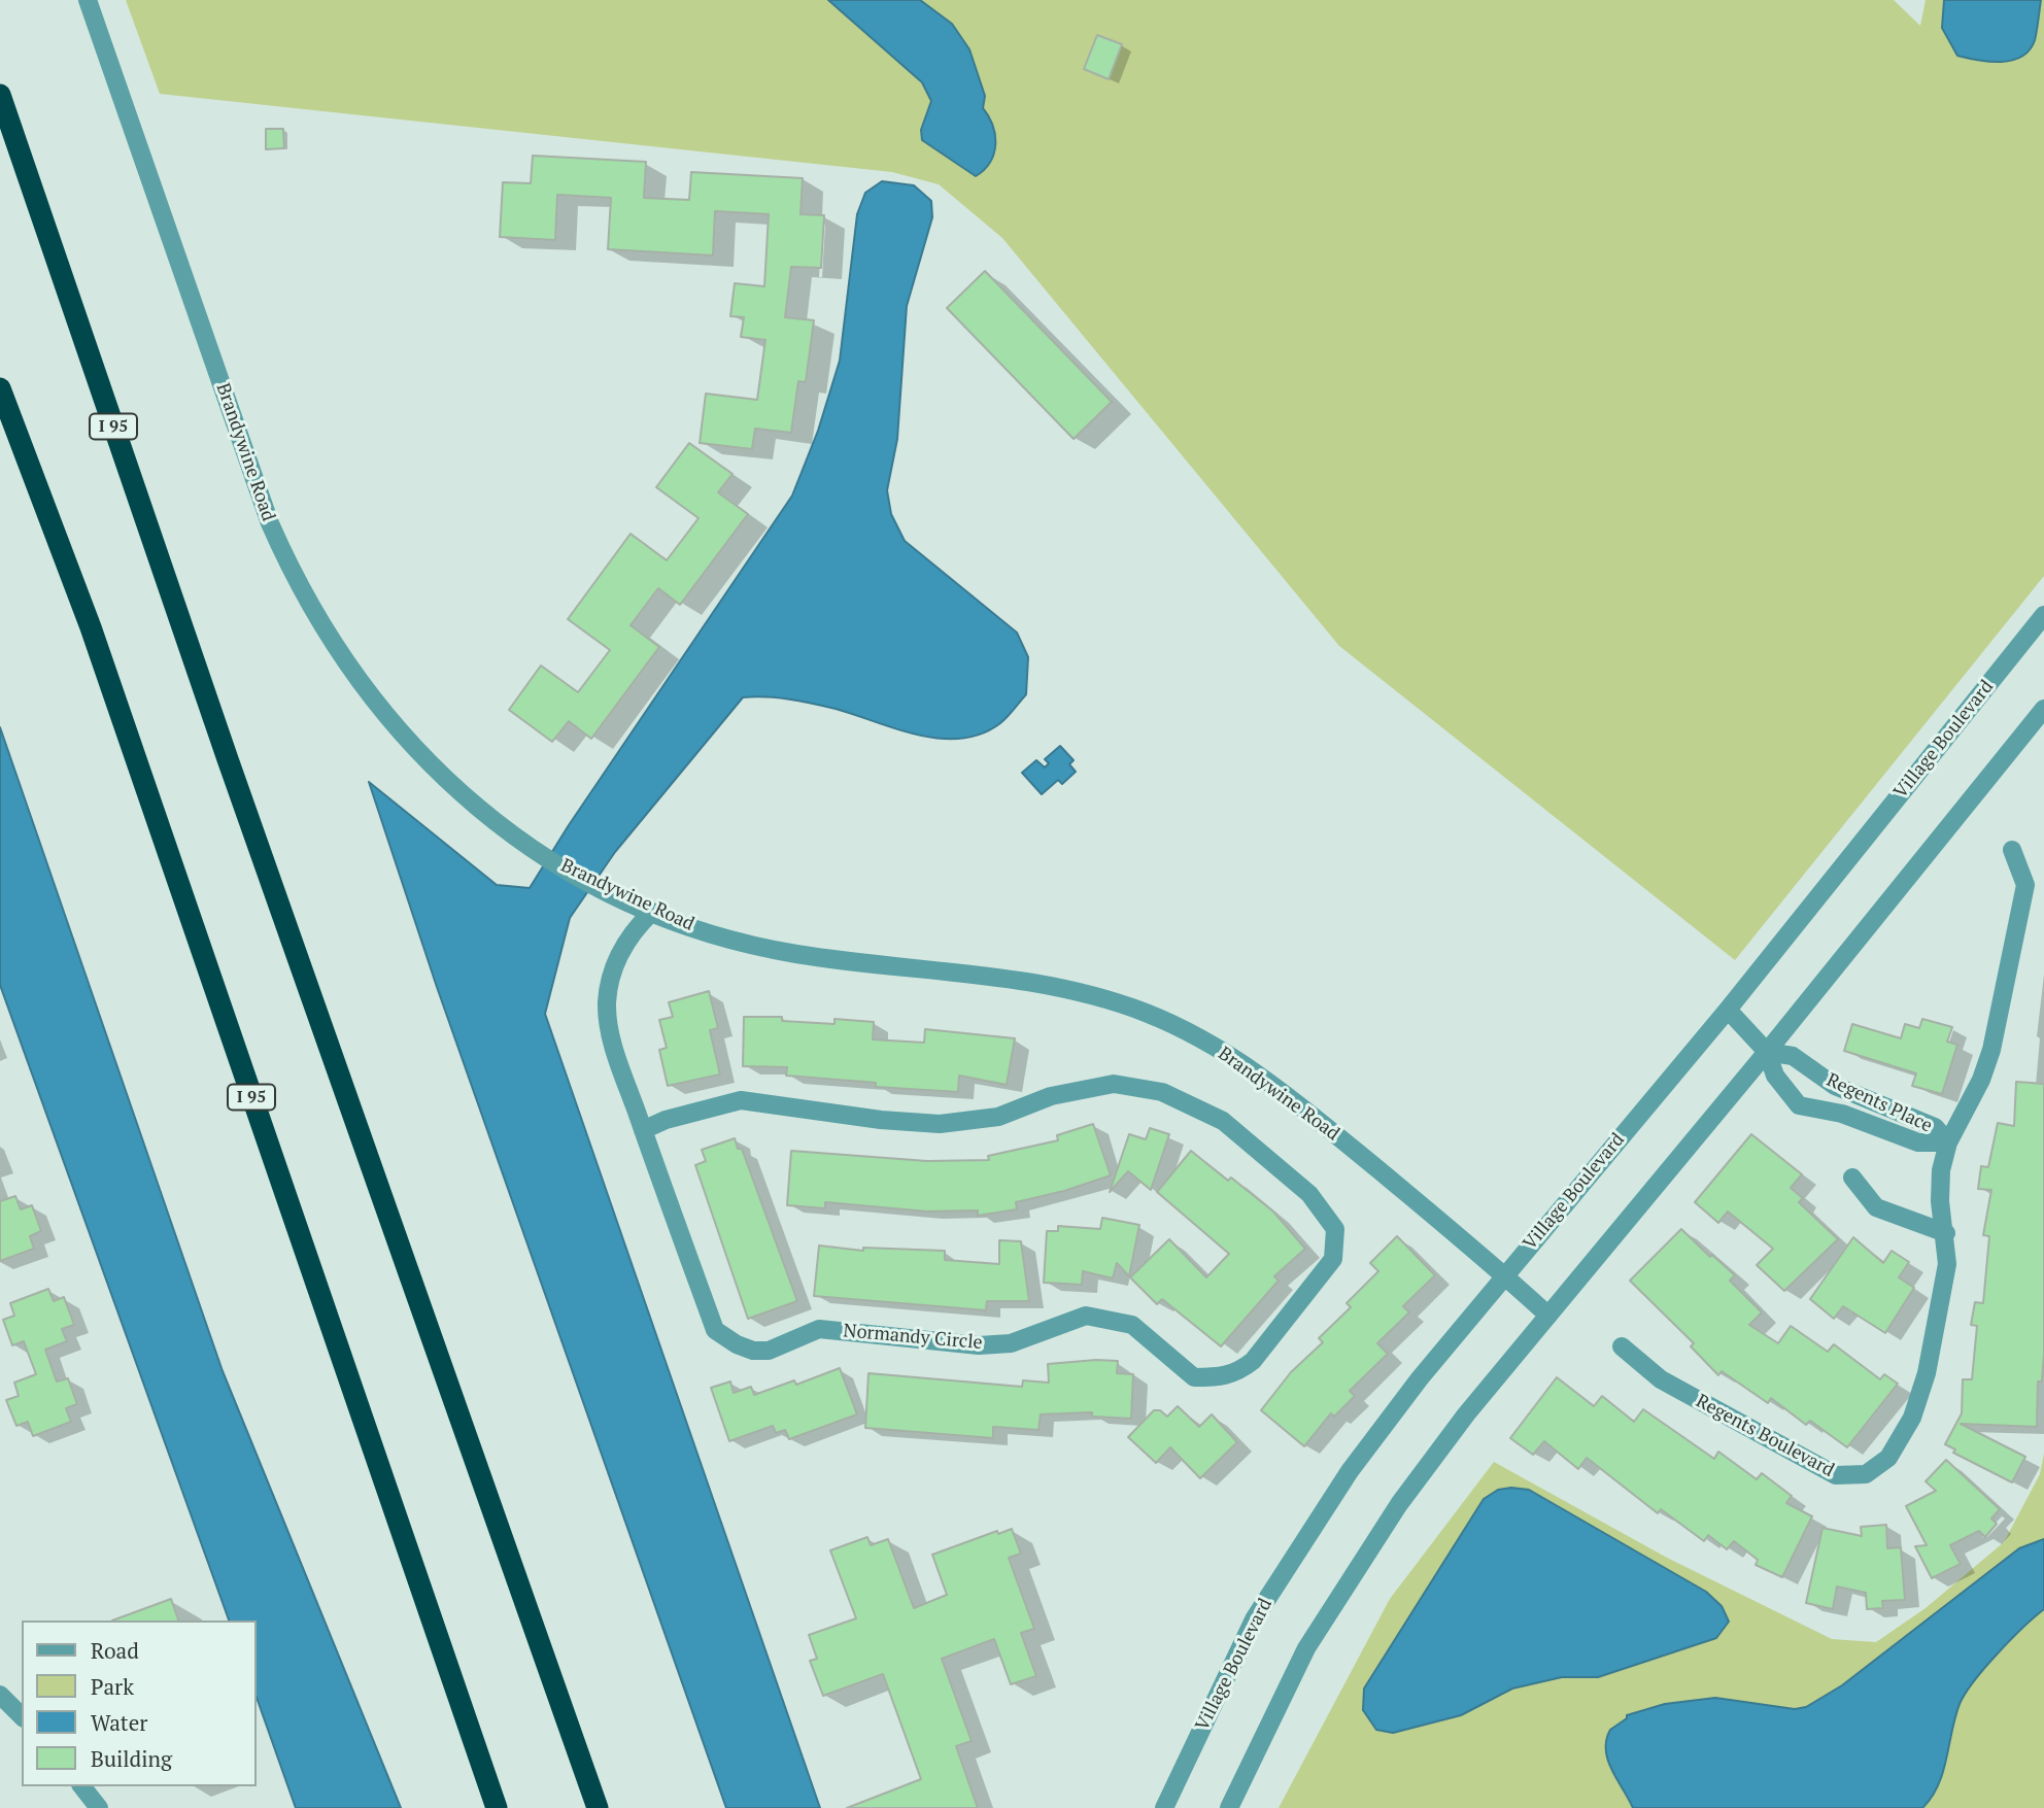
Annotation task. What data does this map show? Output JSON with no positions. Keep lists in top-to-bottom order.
{
  "streets": {
    "highway": ["I 95"],
    "street": [
      "Brandywine Road",
      "Village Boulevard",
      "Regents Place",
      "Normandy Circle",
      "Regents Boulevard"
    ]
  },
  "crossings": [
    ["Brandywine Road", "Village Boulevard"],
    ["Brandywine Road", "Normandy Circle"],
    ["Village Boulevard", "Regents Place"],
    ["Regents Place", "Regents Boulevard"]
  ],
  "legend": [
    "Road",
    "Park",
    "Water",
    "Building"
  ]
}
